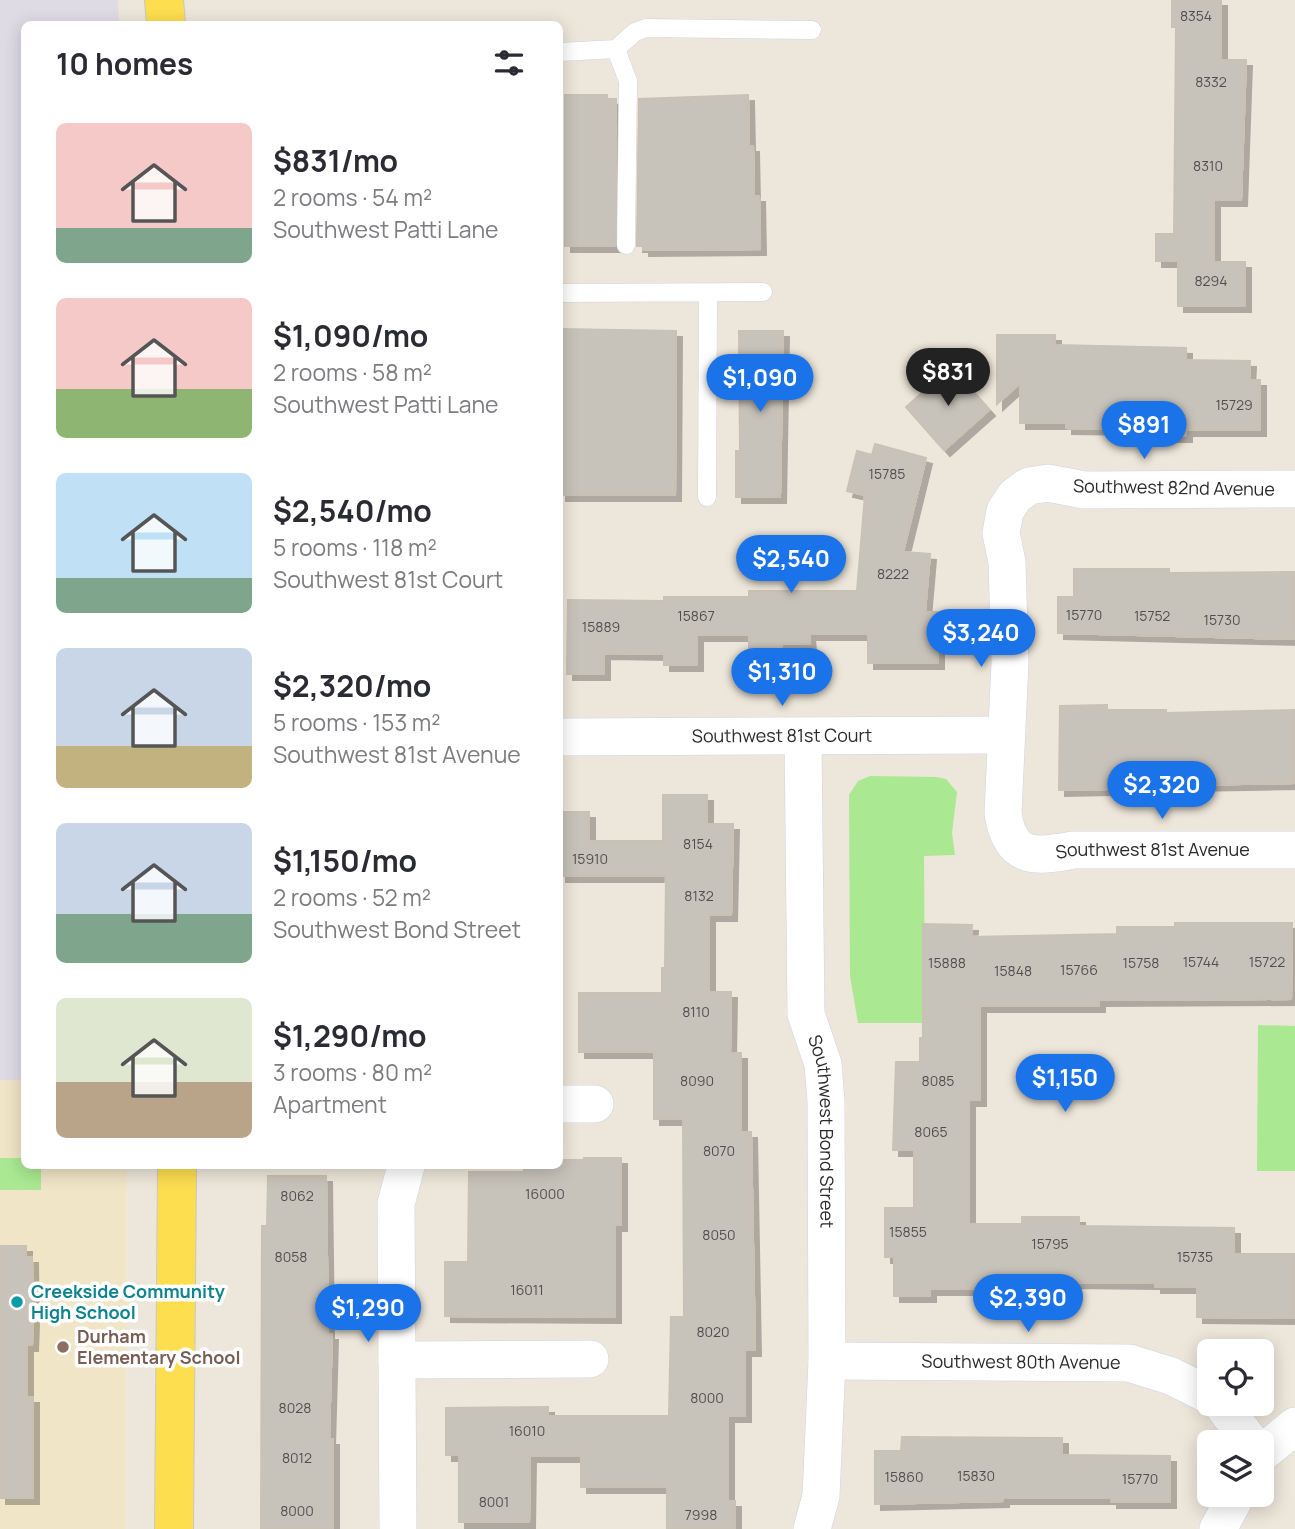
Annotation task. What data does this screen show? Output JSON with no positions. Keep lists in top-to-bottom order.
{
  "streets": {
    "street": [
      "Southwest 82nd Avenue",
      "Southwest 81st Court",
      "Southwest 81st Avenue",
      "Southwest Bond Street",
      "Southwest 80th Avenue"
    ]
  },
  "crossings": [
    ["Southwest 82nd Avenue", "Southwest 81st Court"],
    ["Southwest 82nd Avenue", "Southwest 81st Avenue"],
    ["Southwest 81st Court", "Southwest 81st Avenue"],
    ["Southwest 81st Court", "Southwest Bond Street"],
    ["Southwest Bond Street", "Southwest 80th Avenue"]
  ],
  "places": ["Creekside Community High School", "Durham Elementary School"],
  "house_numbers": [
    "8354",
    "8332",
    "8310",
    "8294",
    "15729",
    "15785",
    "8222",
    "15770",
    "15867",
    "15752",
    "15730",
    "15889",
    "8154",
    "15910",
    "8132",
    "15744",
    "15722",
    "15888",
    "15758",
    "15766",
    "15848",
    "8110",
    "8090",
    "8085",
    "8065",
    "8070",
    "16000",
    "8062",
    "15855",
    "8050",
    "15795",
    "8058",
    "15735",
    "16011",
    "8020",
    "8000",
    "8028",
    "16010",
    "8012",
    "15830",
    "15860",
    "15770",
    "8001",
    "8000",
    "7998"
  ],
  "page": {
    "heading": "10 homes",
    "list": [
      {
        "name": "$831/mo",
        "note": "2 rooms · 54 m² · Southwest Patti Lane"
      },
      {
        "name": "$1,090/mo",
        "note": "2 rooms · 58 m² · Southwest Patti Lane"
      },
      {
        "name": "$2,540/mo",
        "note": "5 rooms · 118 m² · Southwest 81st Court"
      },
      {
        "name": "$2,320/mo",
        "note": "5 rooms · 153 m² · Southwest 81st Avenue"
      },
      {
        "name": "$1,150/mo",
        "note": "2 rooms · 52 m² · Southwest Bond Street"
      },
      {
        "name": "$1,290/mo",
        "note": "3 rooms · 80 m² · Apartment"
      }
    ],
    "price": [
      "$831",
      "$1,090",
      "$891",
      "$2,540",
      "$3,240",
      "$1,310",
      "$2,320",
      "$1,150",
      "$2,390",
      "$1,290"
    ]
  }
}
